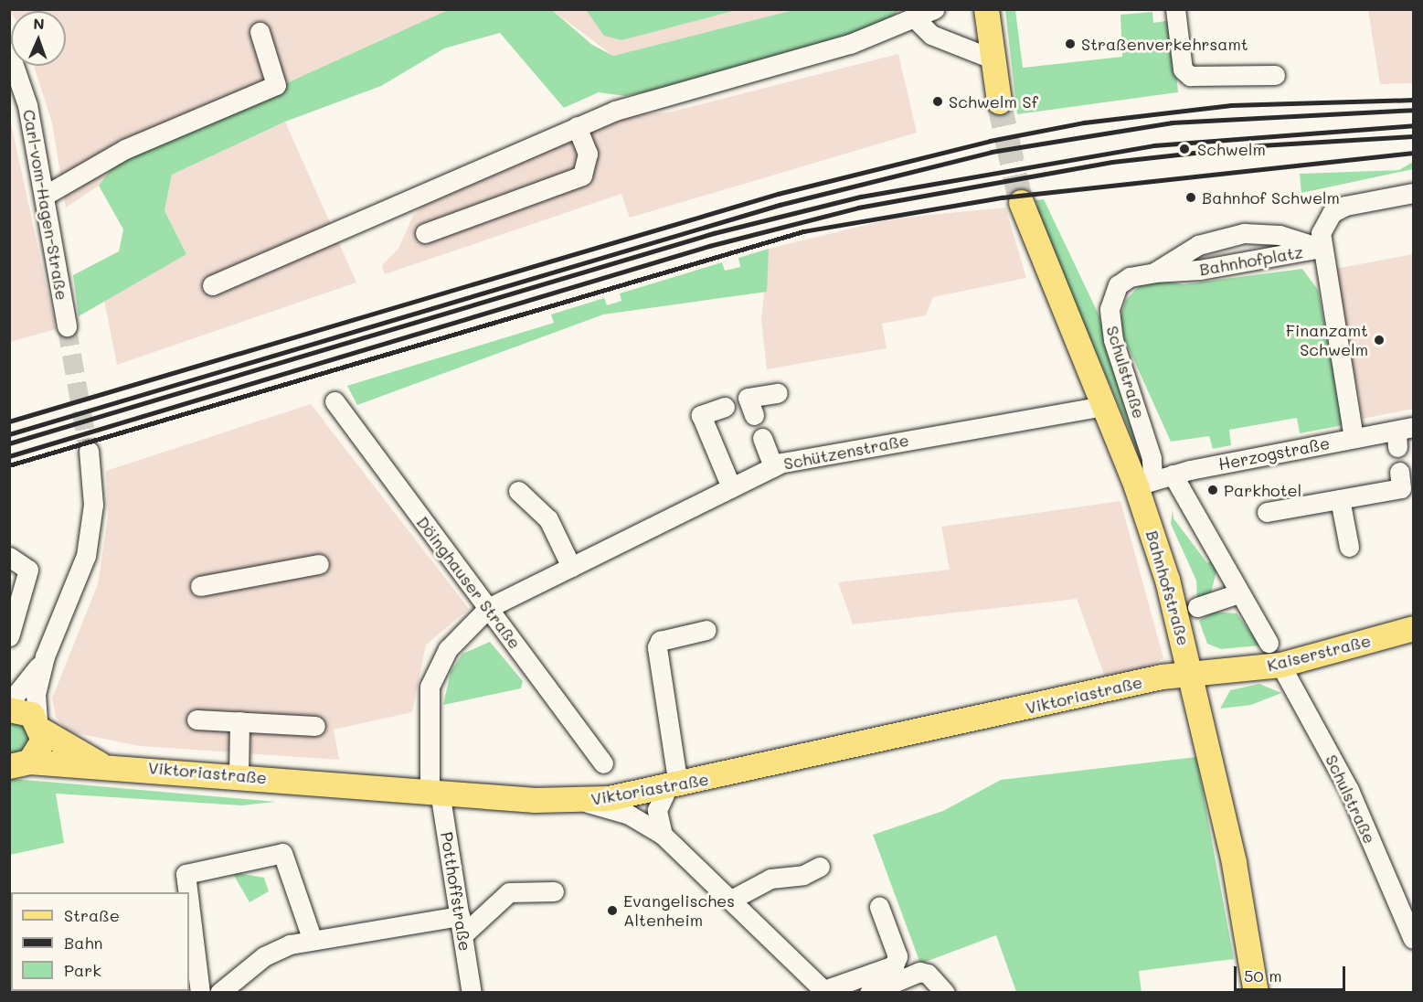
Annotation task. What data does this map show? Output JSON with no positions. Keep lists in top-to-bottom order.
{
  "streets": {
    "main road": ["Bahnhofstraße", "Kaiserstraße", "Viktoriastraße"],
    "street": [
      "Carl-vom-Hagen-Straße",
      "Bahnhofplatz",
      "Schulstraße",
      "Schützenstraße",
      "Herzogstraße",
      "Döinghauser Straße",
      "Potthoffstraße"
    ]
  },
  "crossings": [
    ["Bahnhofplatz", "Schulstraße"],
    ["Bahnhofplatz", "Herzogstraße"],
    ["Schulstraße", "Herzogstraße"],
    ["Schulstraße", "Bahnhofstraße"],
    ["Schulstraße", "Kaiserstraße"],
    ["Schützenstraße", "Döinghauser Straße"],
    ["Schützenstraße", "Bahnhofstraße"],
    ["Schützenstraße", "Potthoffstraße"],
    ["Herzogstraße", "Bahnhofstraße"],
    ["Döinghauser Straße", "Potthoffstraße"],
    ["Bahnhofstraße", "Kaiserstraße"],
    ["Bahnhofstraße", "Viktoriastraße"],
    ["Kaiserstraße", "Viktoriastraße"],
    ["Viktoriastraße", "Potthoffstraße"]
  ],
  "places": [
    "Straßenverkehrsamt",
    "Schwelm Sf",
    "Schwelm",
    "Bahnhof Schwelm",
    "Finanzamt Schwelm",
    "Parkhotel",
    "Evangelisches Altenheim"
  ],
  "legend": ["Straße", "Bahn", "Park"],
  "scale_bar": "50 m",
  "north": "top"
}
